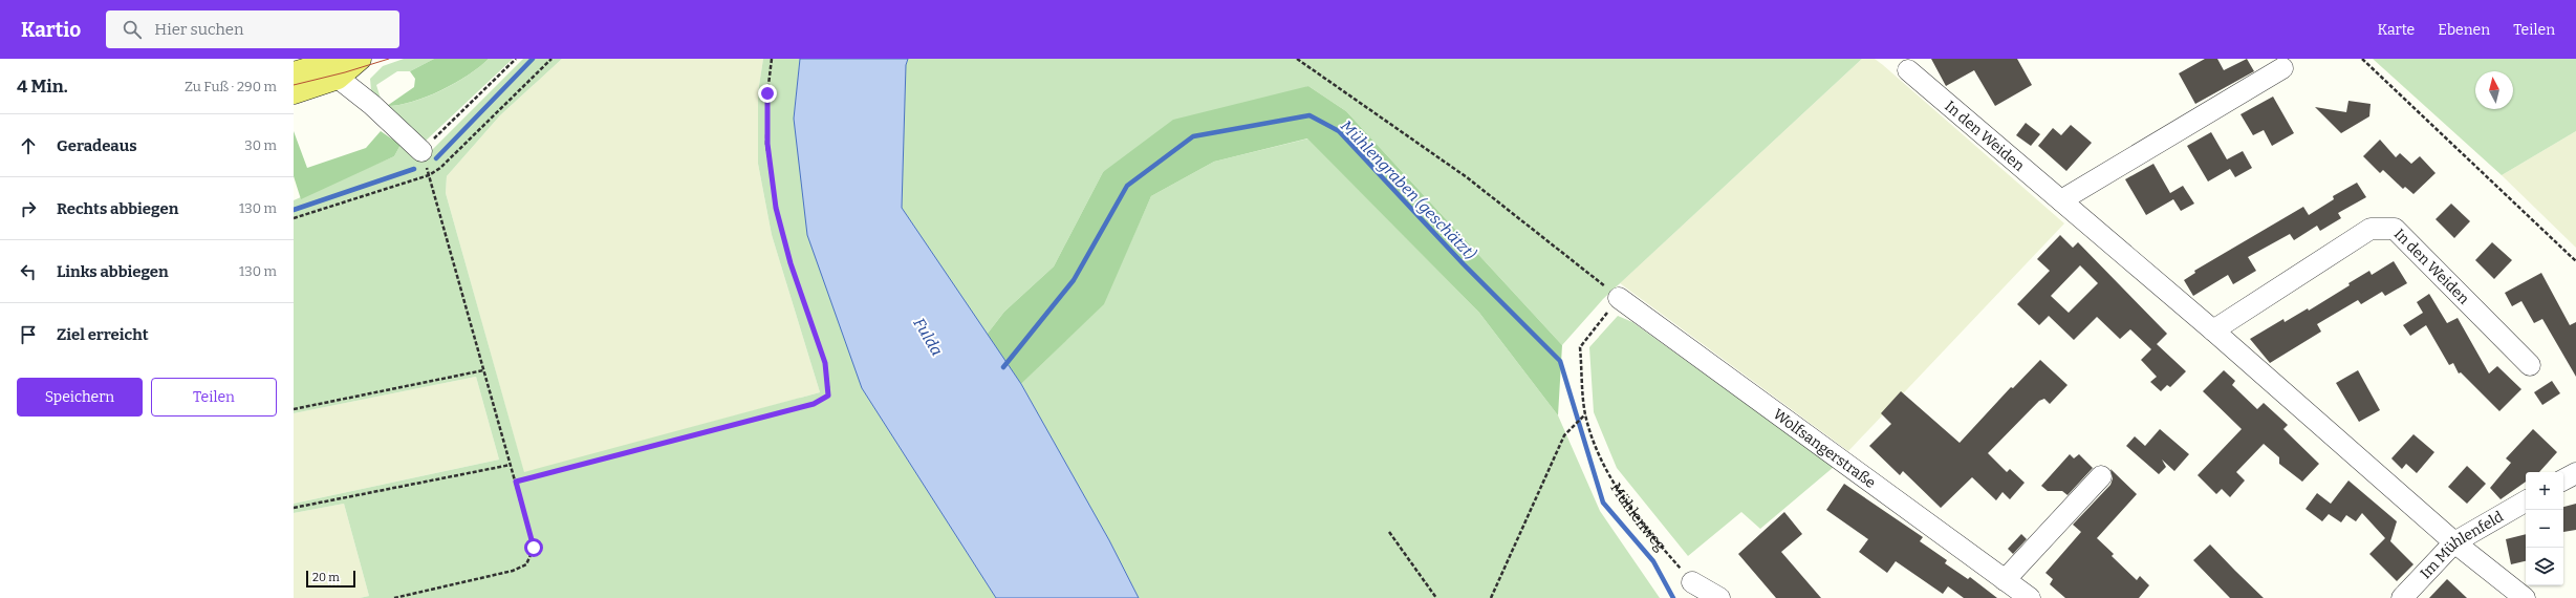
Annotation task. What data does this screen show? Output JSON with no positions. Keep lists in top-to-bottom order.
{
  "streets": {
    "street": ["In den Weiden", "Wolfsangerstraße", "Im Mühlenfeld"],
    "path": ["Mühlenweg"]
  },
  "crossings": [
    ["In den Weiden", "Im Mühlenfeld"],
    ["Wolfsangerstraße", "Mühlenweg"]
  ],
  "water": ["Mühlengraben (geschätzt)", "Fulda"],
  "scale_bar": "20 m",
  "north": "top",
  "page": {
    "header": "Kartio",
    "search": "Hier suchen",
    "nav": ["Karte", "Ebenen", "Teilen"],
    "heading": ["4 Min.", "Zu Fuß · 290 m"],
    "list": [
      ["Geradeaus", "30 m"],
      ["Rechts abbiegen", "130 m"],
      ["Links abbiegen", "130 m"],
      "Ziel erreicht"
    ],
    "buttons": ["Speichern", "Teilen"],
    "map_buttons": ["+", "−"],
    "scale": "20 m"
  }
}
